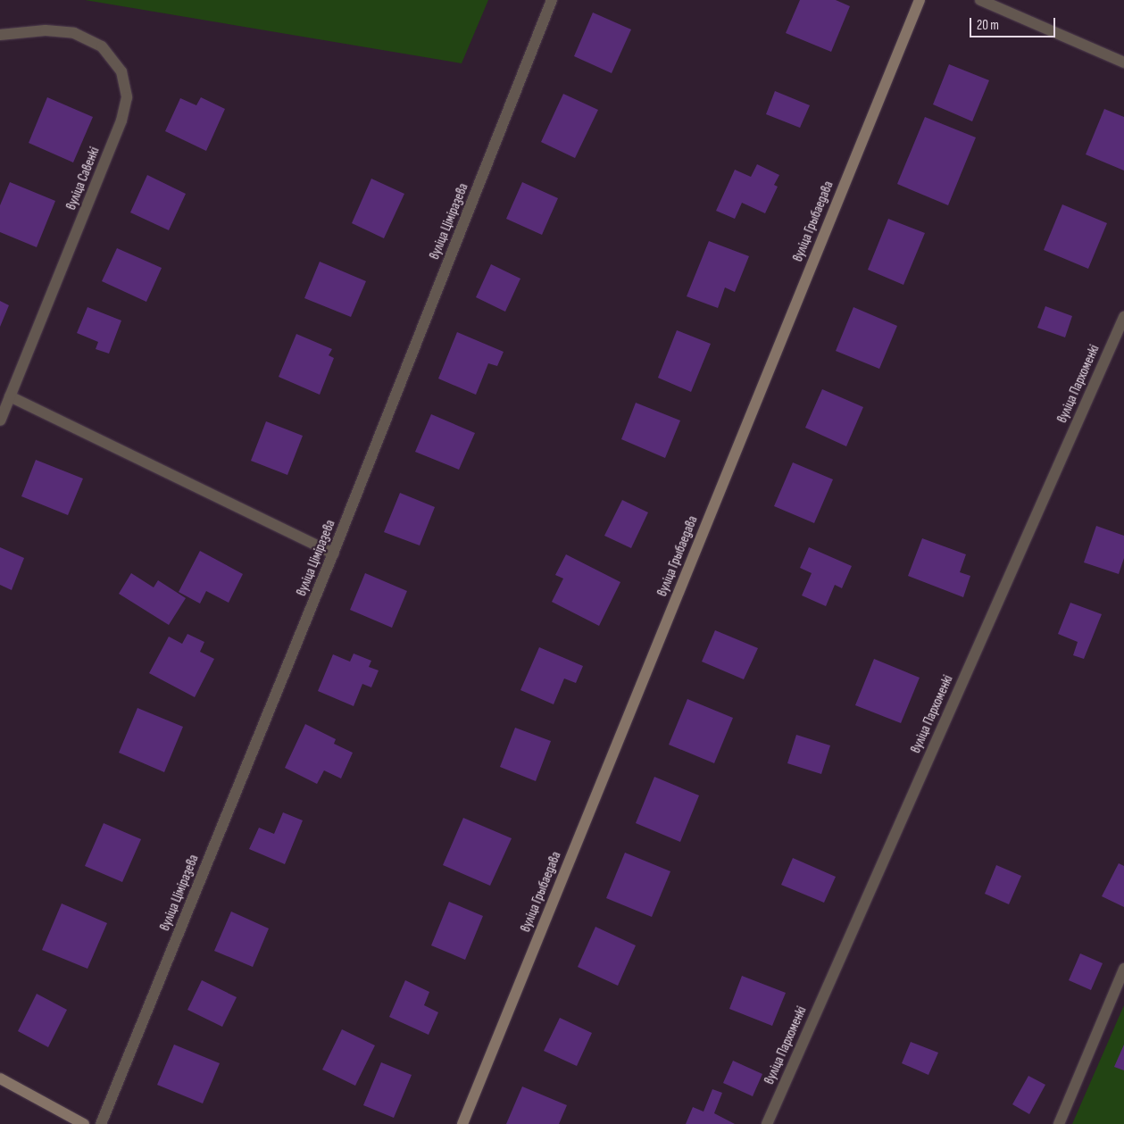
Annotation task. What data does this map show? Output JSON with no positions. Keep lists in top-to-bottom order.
{
  "streets": {
    "street": [
      "вуліца Савенкі",
      "вуліца Ціміразева",
      "вуліца Грыбаедава",
      "вуліца Пархоменкі"
    ]
  },
  "scale_bar": "20 m"
}
